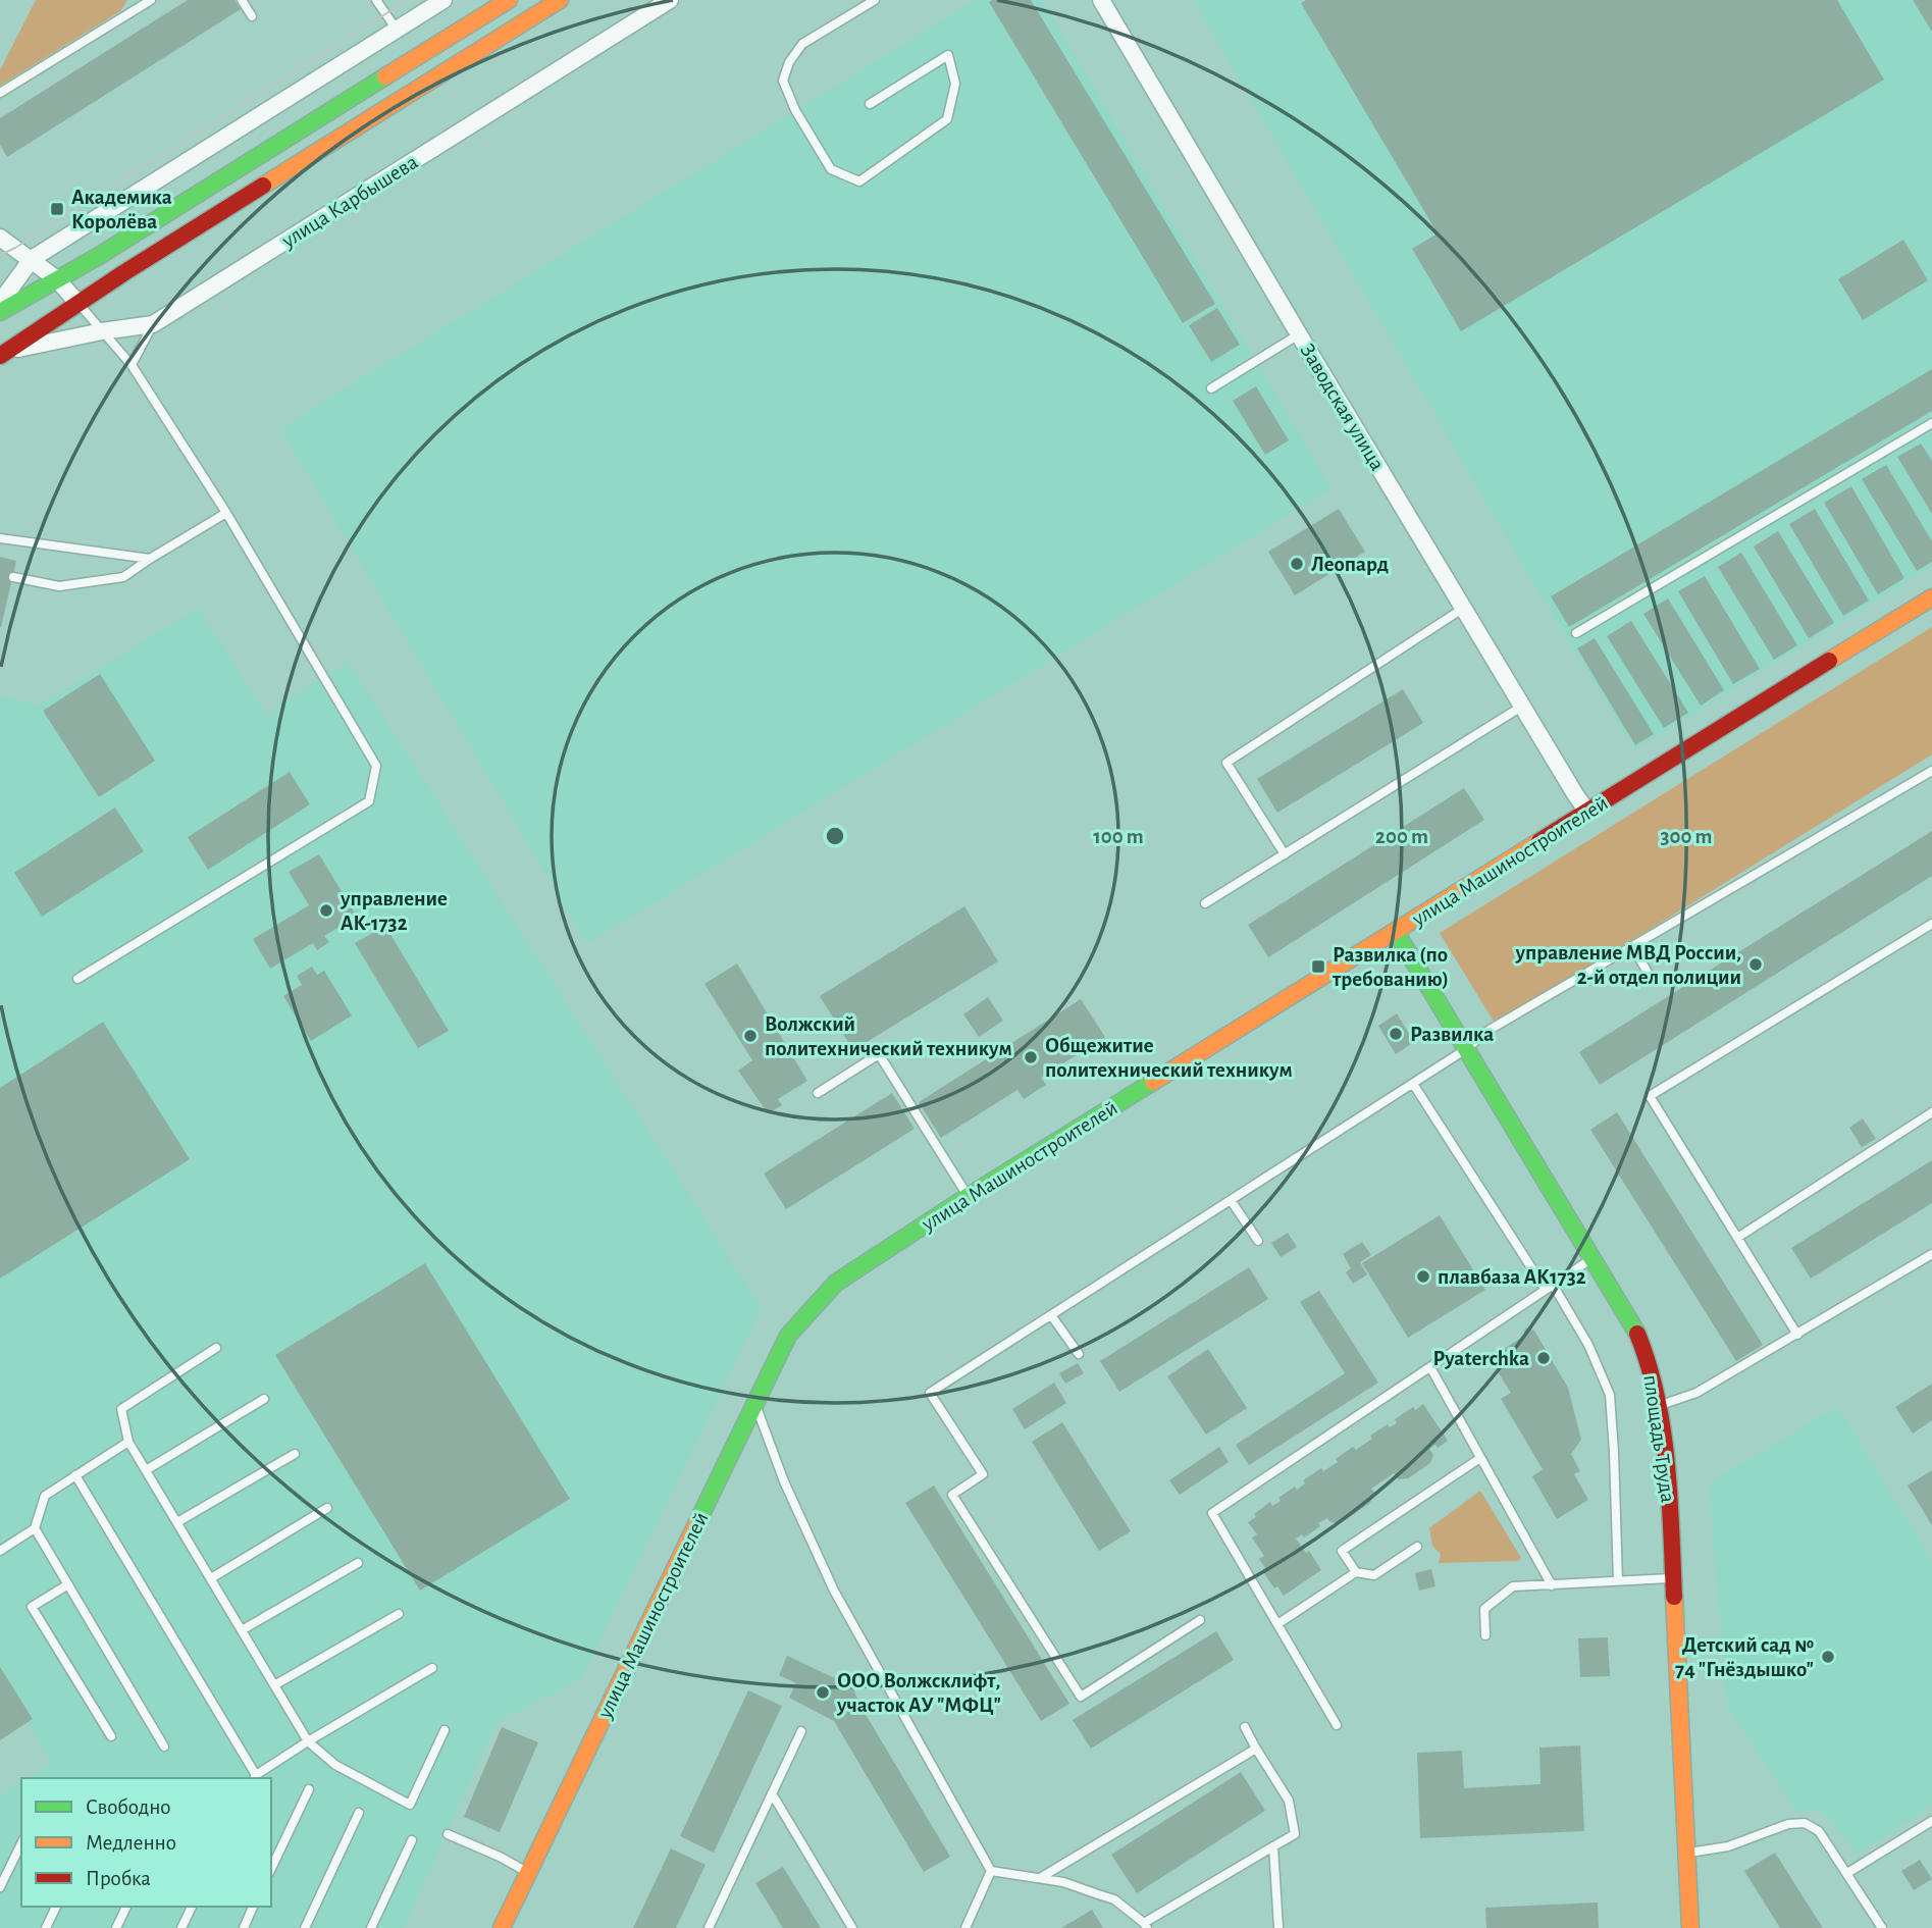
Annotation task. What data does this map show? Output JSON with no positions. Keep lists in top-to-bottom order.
{
  "streets": {
    "street": [
      "улица Карбышева",
      "Заводская улица",
      "улица Машиностроителей",
      "площадь Труда"
    ]
  },
  "crossings": [
    ["Заводская улица", "улица Машиностроителей"],
    ["улица Машиностроителей", "площадь Труда"]
  ],
  "places": {
    "transit": ["Академика Королёва", "Развилка (по требованию)"],
    "other": [
      "Леопард",
      "управление AK-1732",
      "управление МВД России, 2-й отдел полиции",
      "Развилка",
      "Волжский политехнический техникум",
      "Общежитие политехнический техникум",
      "плавбаза АК1732",
      "Pyaterchka",
      "Детский сад № 74 \"Гнёздышко\"",
      "ООО Волжсклифт, участок АУ \"МФЦ\""
    ]
  },
  "legend": ["Свободно", "Медленно", "Пробка"],
  "rings": ["100 m", "200 m", "300 m"]
}
